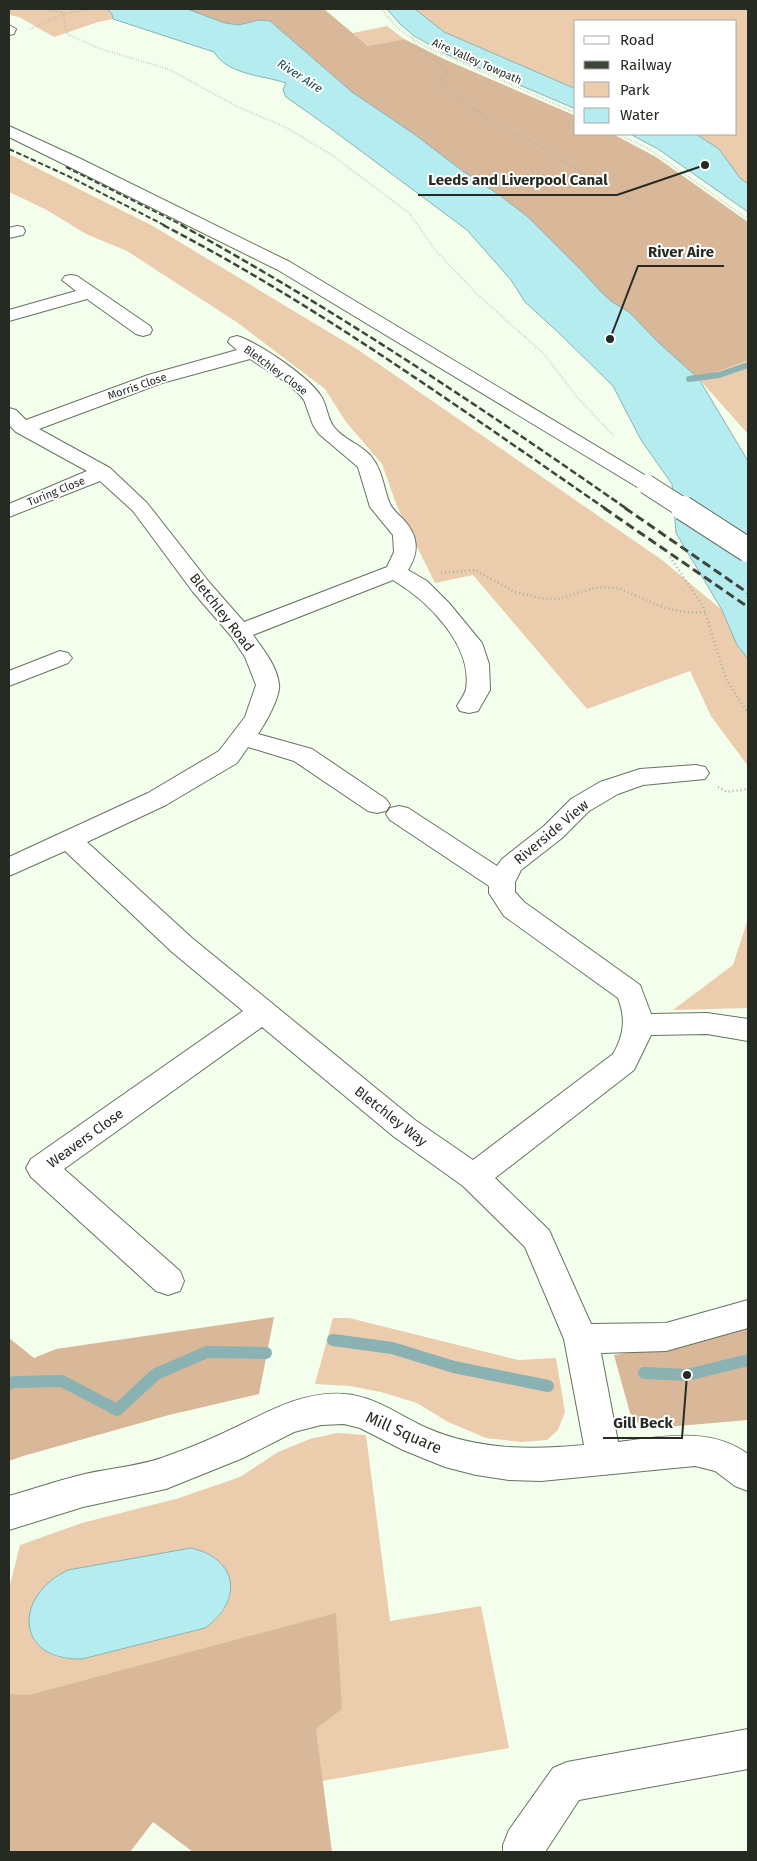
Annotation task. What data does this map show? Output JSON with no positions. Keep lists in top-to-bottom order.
{
  "streets": {
    "street": [
      "Bletchley Close",
      "Morris Close",
      "Turing Close",
      "Bletchley Road",
      "Riverside View",
      "Bletchley Way",
      "Weavers Close",
      "Mill Square"
    ],
    "path": ["Aire Valley Towpath"]
  },
  "crossings": [
    ["Bletchley Close", "Morris Close"],
    ["Morris Close", "Bletchley Road"],
    ["Turing Close", "Bletchley Road"],
    ["Bletchley Road", "Bletchley Way"],
    ["Bletchley Way", "Weavers Close"],
    ["Bletchley Way", "Mill Square"]
  ],
  "water": ["River Aire"],
  "places": ["Leeds and Liverpool Canal", "River Aire", "Gill Beck"],
  "legend": [
    "Road",
    "Railway",
    "Park",
    "Water"
  ]
}
